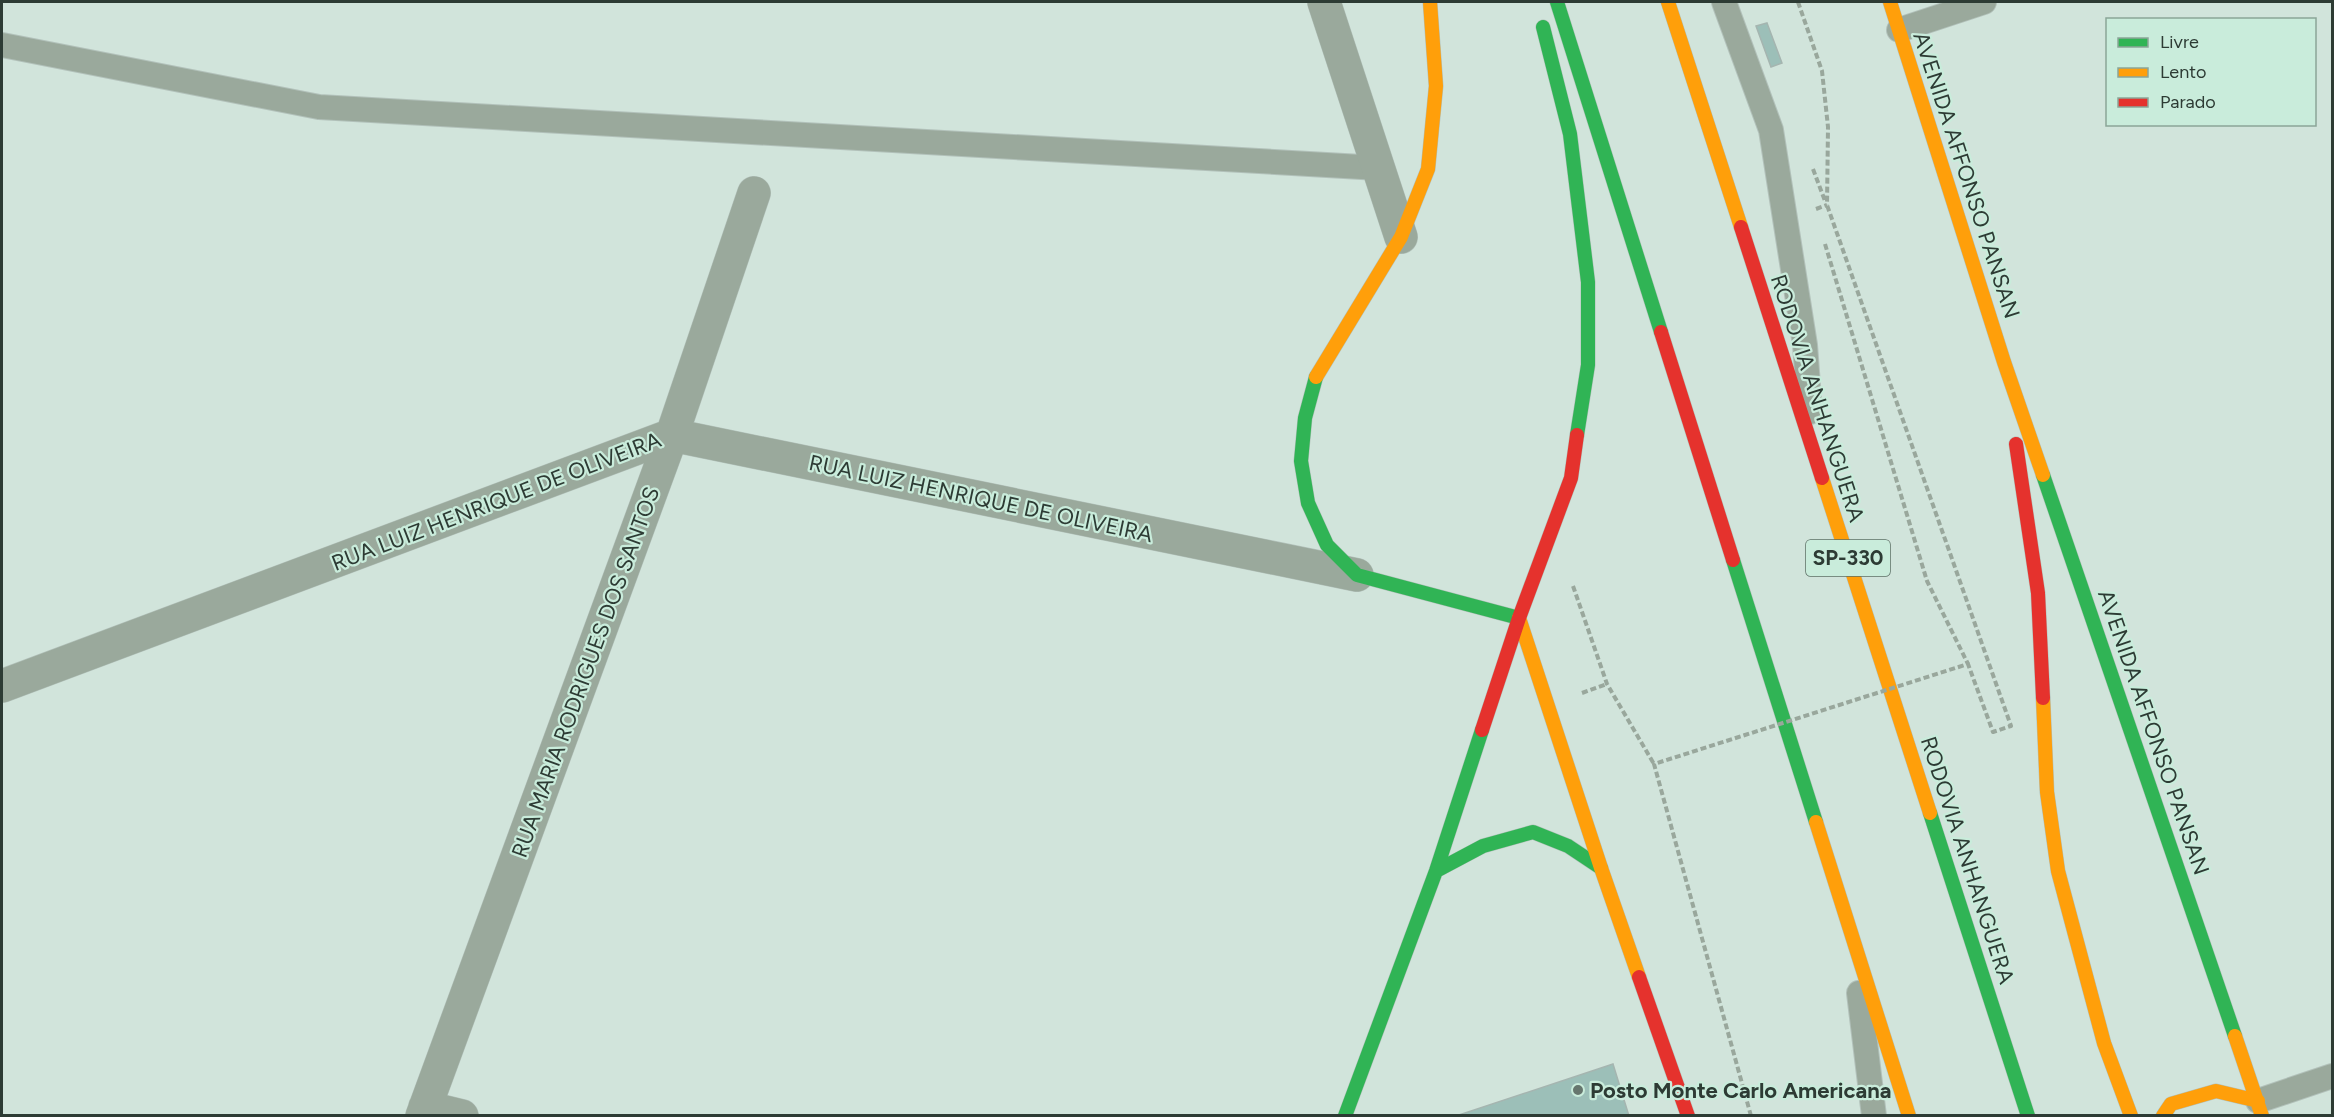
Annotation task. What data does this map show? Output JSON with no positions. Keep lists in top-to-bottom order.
{
  "streets": {
    "main road": ["AVENIDA AFFONSO PANSAN", "RODOVIA ANHANGUERA", "SP-330"],
    "street": ["RUA LUIZ HENRIQUE DE OLIVEIRA", "RUA MARIA RODRIGUES DOS SANTOS"]
  },
  "crossings": [
    ["RUA LUIZ HENRIQUE DE OLIVEIRA", "RUA MARIA RODRIGUES DOS SANTOS"]
  ],
  "places": ["Posto Monte Carlo Americana"],
  "legend": ["Livre", "Lento", "Parado"]
}
